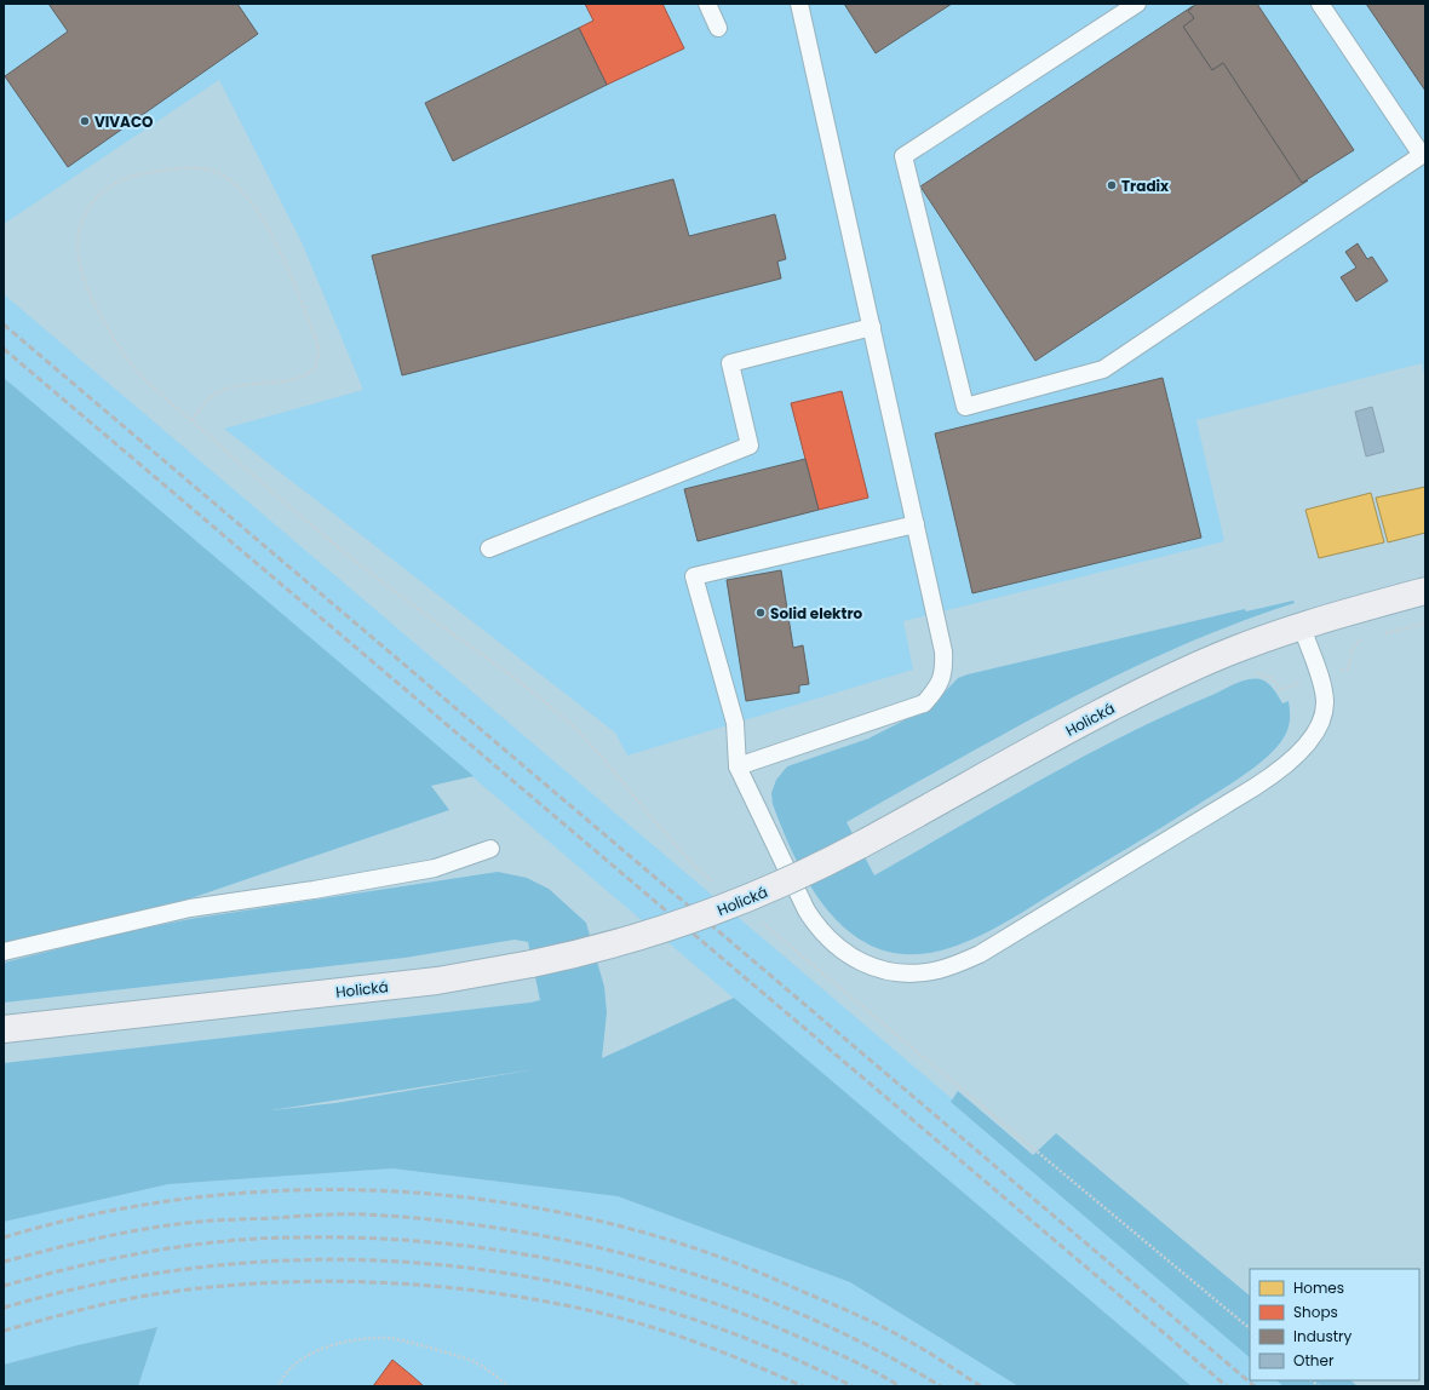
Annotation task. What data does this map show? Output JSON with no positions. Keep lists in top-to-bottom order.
{
  "streets": {
    "street": ["Holická"]
  },
  "places": ["VIVACO", "Tradix", "Solid elektro"],
  "legend": [
    "Homes",
    "Shops",
    "Industry",
    "Other"
  ]
}
